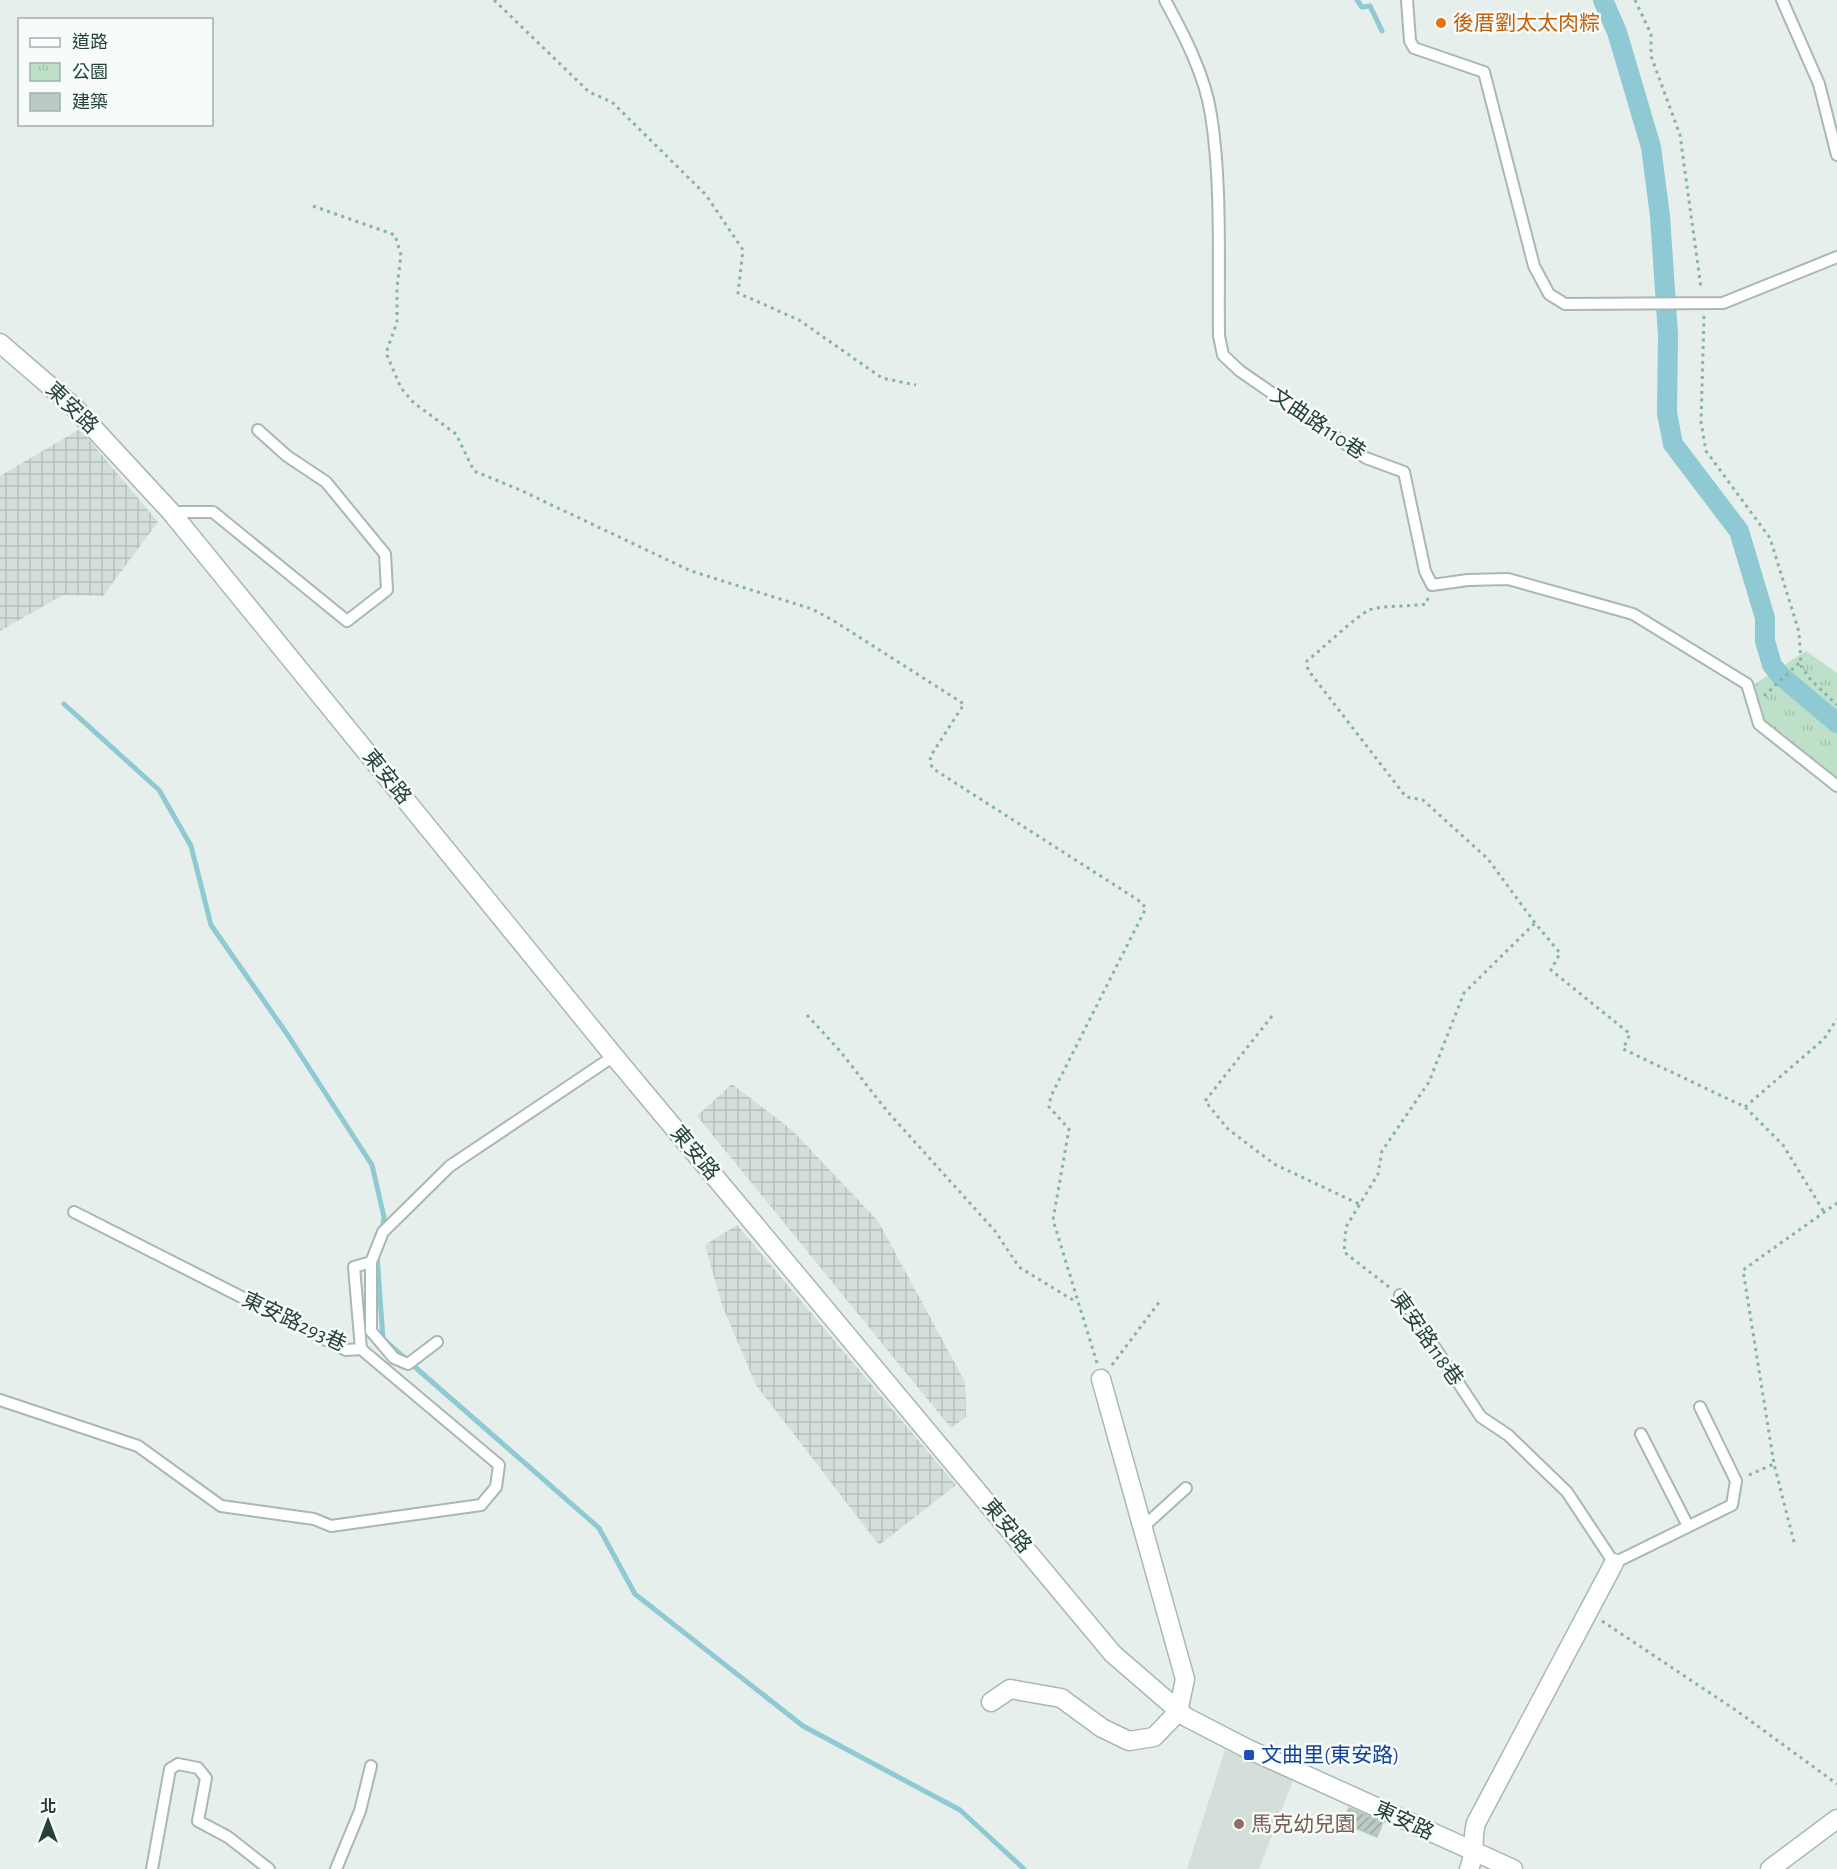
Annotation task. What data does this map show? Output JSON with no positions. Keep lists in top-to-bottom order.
{
  "streets": {
    "street": ["東安路"],
    "lane": ["文曲路110巷", "東安路293巷", "東安路118巷"]
  },
  "crossings": [
    ["東安路", "東安路293巷"]
  ],
  "places": {
    "other": ["後厝劉太太肉粽", "馬克幼兒園"],
    "transit": ["文曲里(東安路)"]
  },
  "legend": ["道路", "公園", "建築"],
  "north": "top"
}
